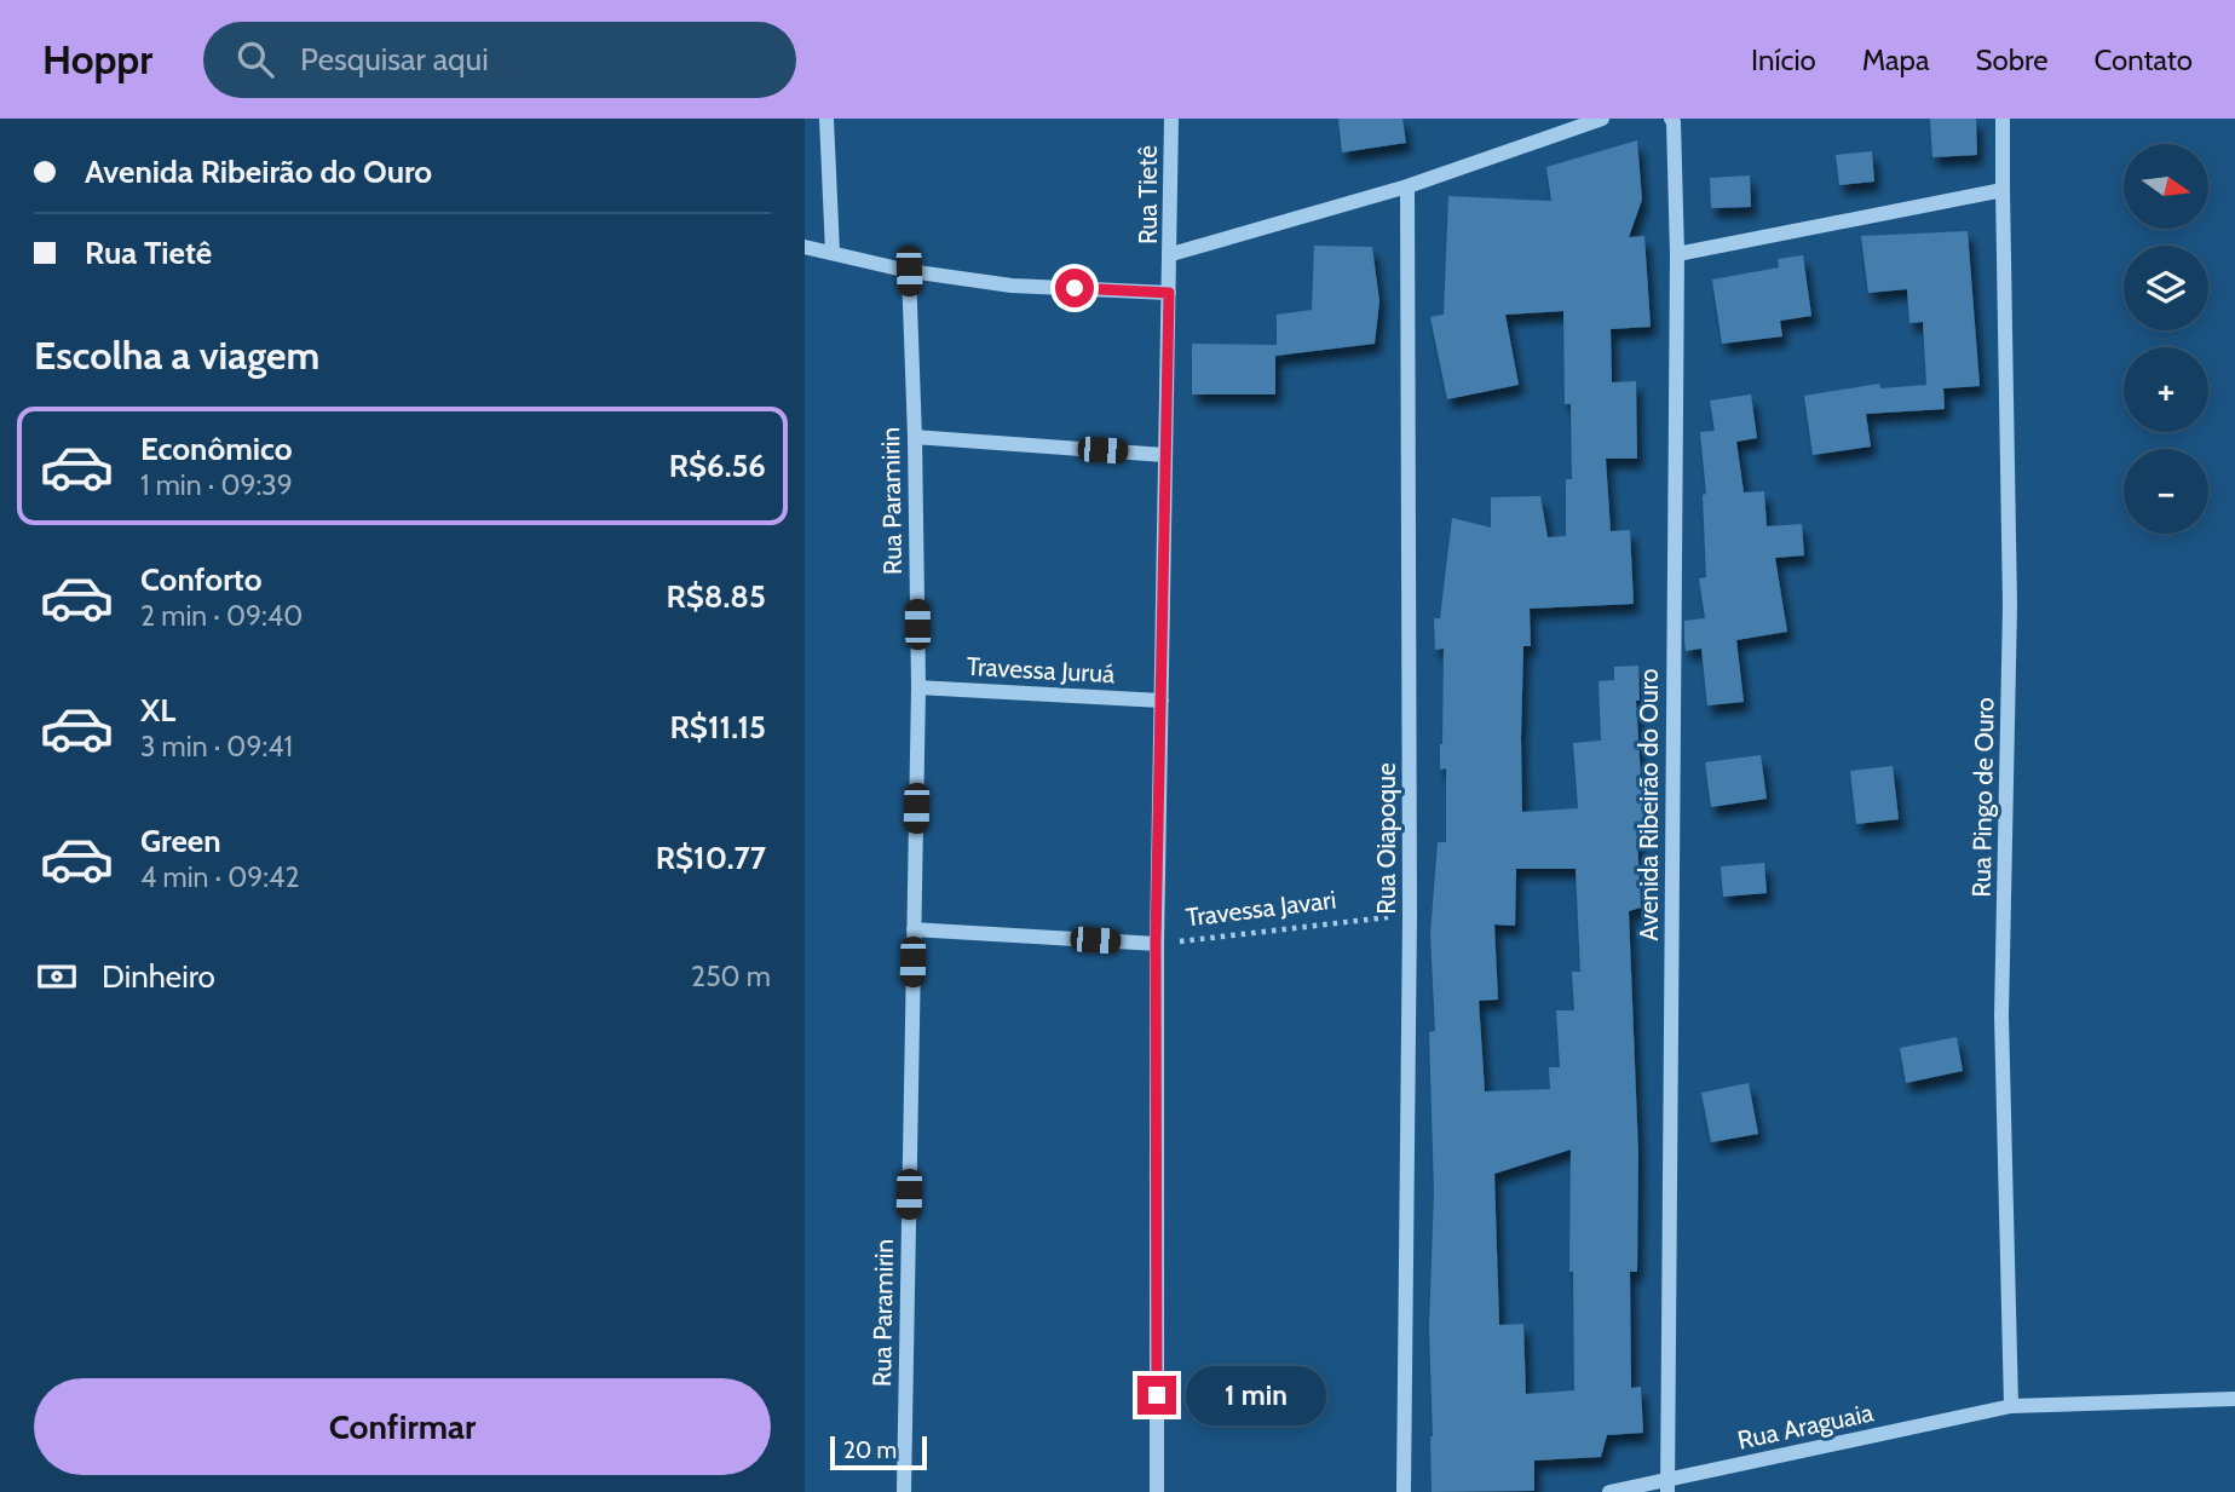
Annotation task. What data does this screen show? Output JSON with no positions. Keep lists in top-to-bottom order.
{
  "streets": {
    "street": [
      "Rua Tietê",
      "Rua Paramirin",
      "Travessa Juruá",
      "Rua Pingo de Ouro",
      "Avenida Ribeirão do Ouro",
      "Rua Oiapoque",
      "Travessa Javari",
      "Rua Araguaia"
    ]
  },
  "crossings": [
    ["Rua Tietê", "Travessa Juruá"],
    ["Rua Tietê", "Travessa Javari"],
    ["Rua Paramirin", "Travessa Juruá"],
    ["Rua Paramirin", "Travessa Javari"],
    ["Rua Pingo de Ouro", "Rua Araguaia"],
    ["Avenida Ribeirão do Ouro", "Rua Araguaia"],
    ["Rua Oiapoque", "Travessa Javari"]
  ],
  "scale_bar": "20 m",
  "north": "right",
  "page": {
    "header": "Hoppr",
    "search": "Pesquisar aqui",
    "nav": [
      "Início",
      "Mapa",
      "Sobre",
      "Contato"
    ],
    "banner": ["Avenida Ribeirão do Ouro", "Rua Tietê"],
    "map_buttons": ["+", "−"],
    "heading": "Escolha a viagem",
    "list": [
      {
        "name": "Econômico",
        "note": "1 min · 09:39",
        "value": "R$6.56"
      },
      {
        "name": "Conforto",
        "note": "2 min · 09:40",
        "value": "R$8.85"
      },
      {
        "name": "XL",
        "note": "3 min · 09:41",
        "value": "R$11.15"
      },
      {
        "name": "Green",
        "note": "4 min · 09:42",
        "value": "R$10.77"
      }
    ],
    "pay": ["Dinheiro", "250 m"],
    "buttons": "Confirmar",
    "bubble": "1 min",
    "scale": "20 m"
  }
}
